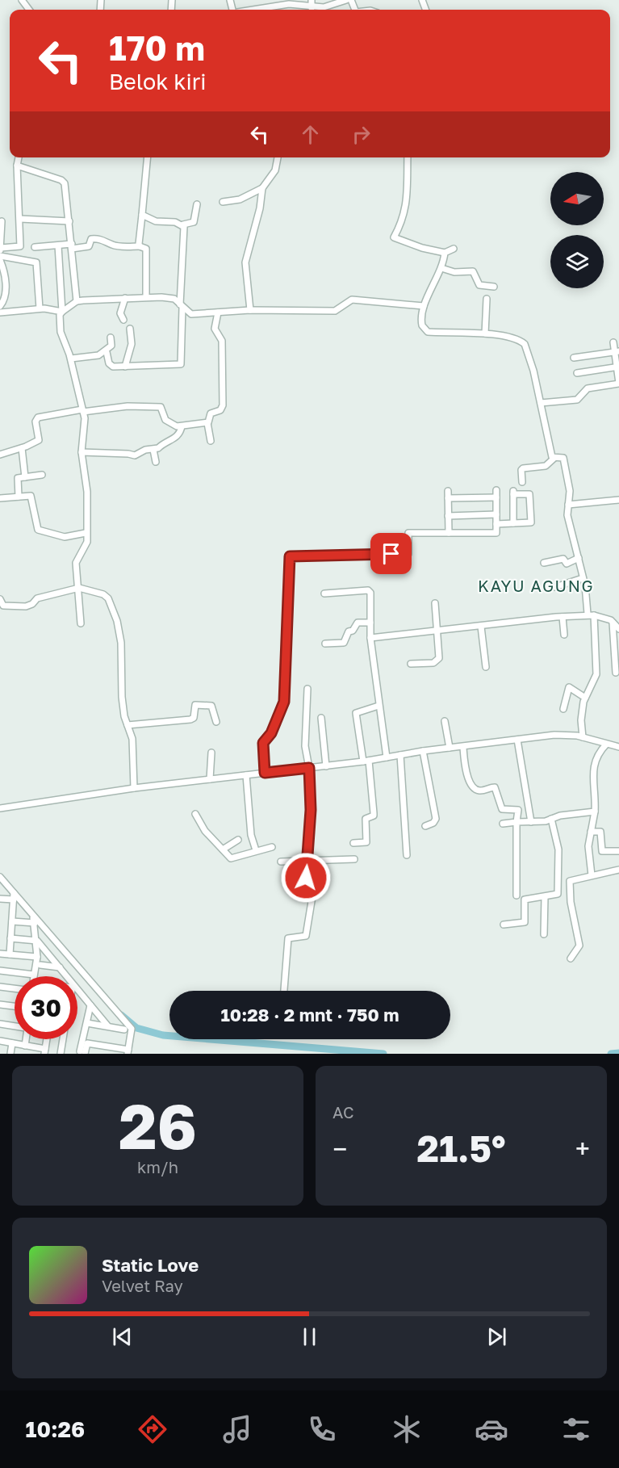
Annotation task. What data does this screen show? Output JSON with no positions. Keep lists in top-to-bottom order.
{
  "districts": ["KAYU AGUNG"],
  "north": "left",
  "page": {
    "turn": ["170 m", "Belok kiri"],
    "limit": "30",
    "trip": "10:28 · 2 mnt · 750 m",
    "tile": [
      ["26", "km/h"],
      "AC"
    ],
    "heat": ["−", "21.5°", "+"],
    "song": ["Static Love", "Velvet Ray"],
    "tabs": "10:26"
  }
}
